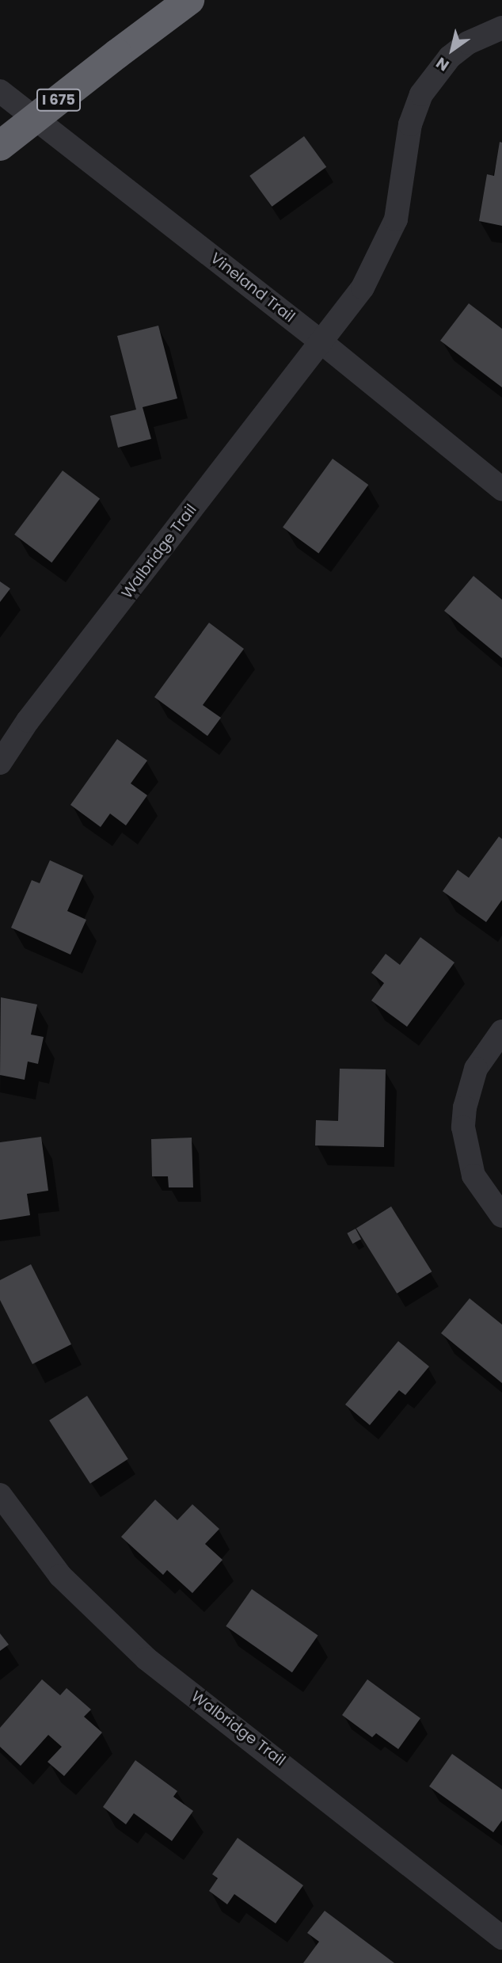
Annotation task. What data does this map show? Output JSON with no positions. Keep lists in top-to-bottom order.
{
  "streets": {
    "highway": ["I 675"],
    "street": ["Vineland Trail", "Walbridge Trail"]
  },
  "crossings": [
    ["Vineland Trail", "Walbridge Trail"]
  ],
  "north": "bottom left"
}
